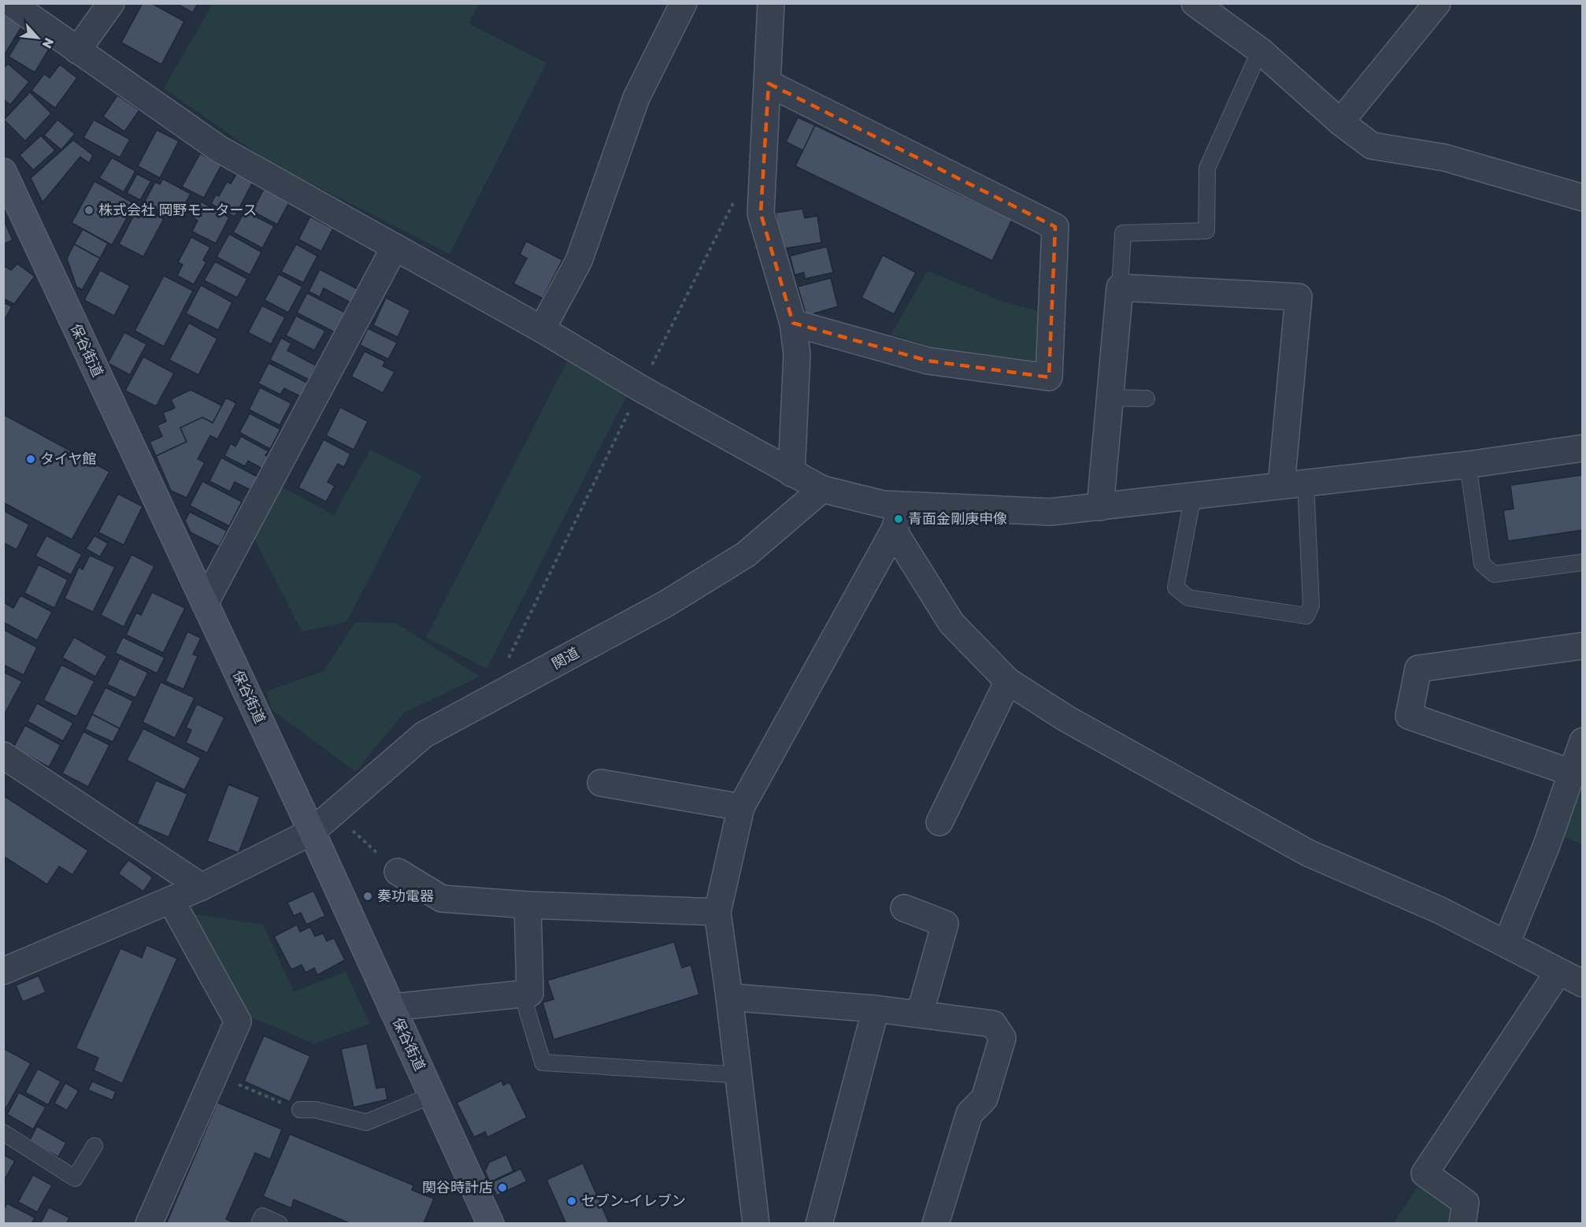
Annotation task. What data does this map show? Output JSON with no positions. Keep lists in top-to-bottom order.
{
  "streets": {
    "main road": ["保谷街道"],
    "street": ["関道"]
  },
  "crossings": [
    ["保谷街道", "関道"]
  ],
  "places": [
    "株式会社 岡野モータース",
    "タイヤ館",
    "青面金剛庚申像",
    "奏功電器",
    "関谷時計店",
    "セブン-イレブン"
  ],
  "north": "bottom right"
}
